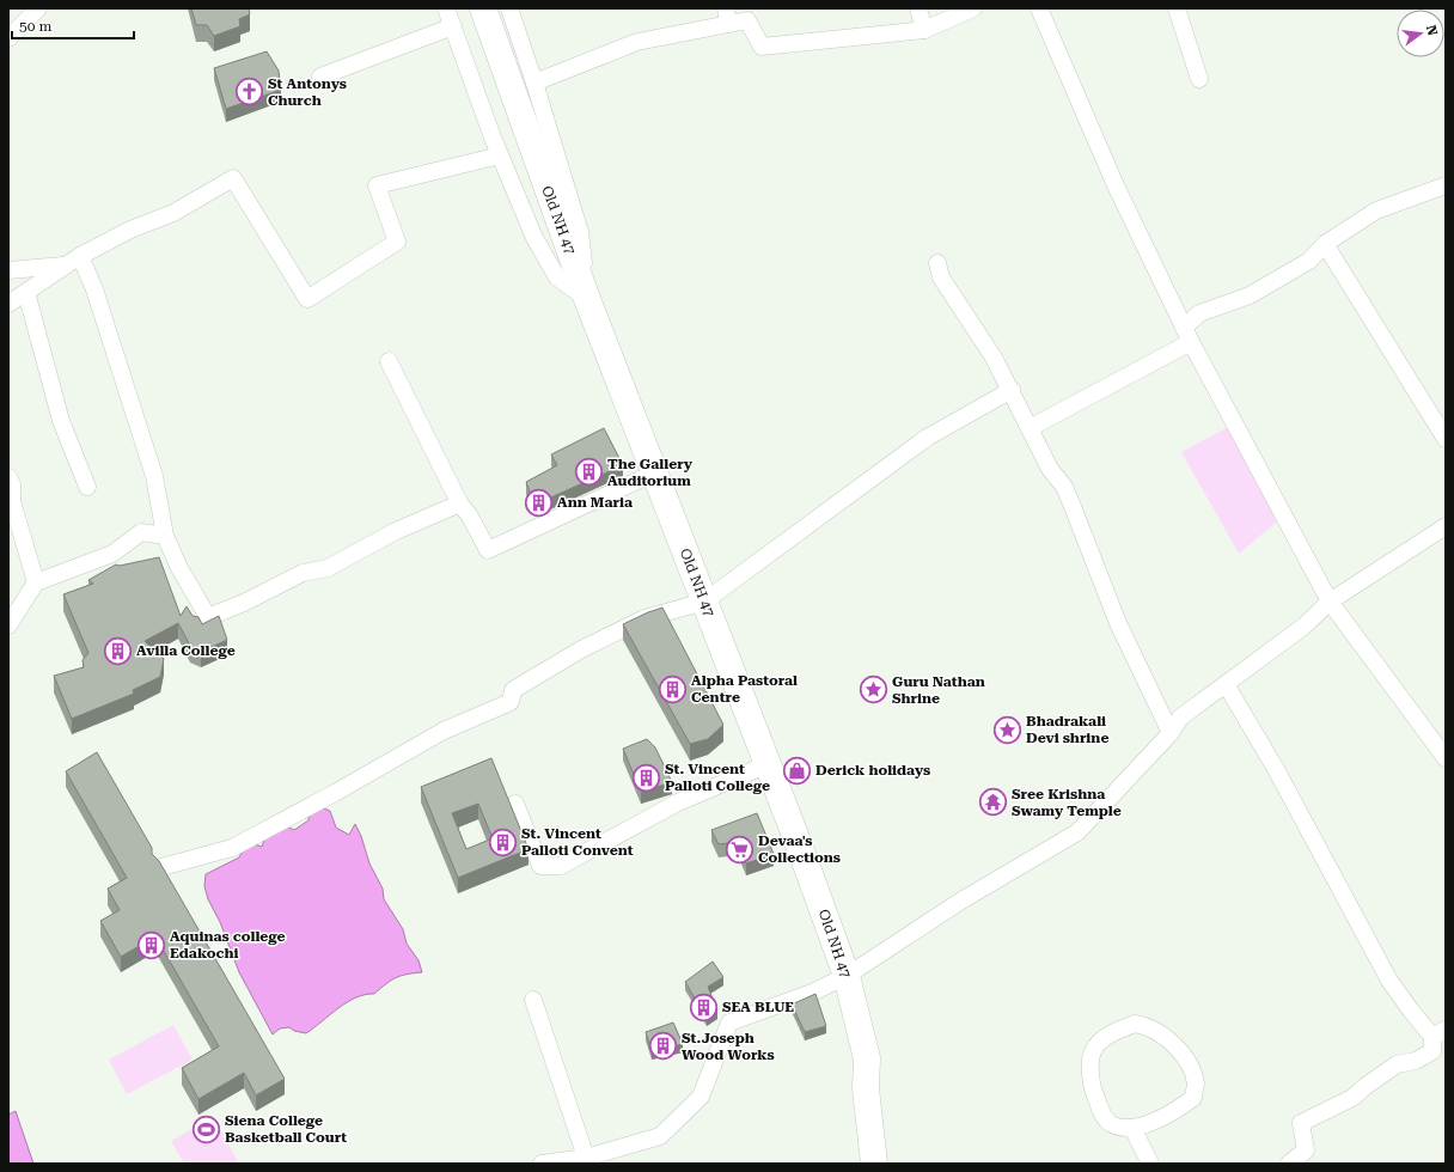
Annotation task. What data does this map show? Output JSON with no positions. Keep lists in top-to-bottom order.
{
  "streets": {
    "main road": ["Old NH 47"]
  },
  "places": {
    "church": ["St Antonys Church"],
    "building": [
      "The Gallery Auditorium",
      "Ann Maria",
      "Avilla College",
      "Alpha Pastoral Centre",
      "St. Vincent Palloti College",
      "St. Vincent Palloti Convent",
      "Aquinas college Edakochi",
      "SEA BLUE",
      "St.Joseph Wood Works"
    ],
    "place": ["Guru Nathan Shrine", "Bhadrakali Devi shrine"],
    "shop": ["Derick holidays"],
    "temple": ["Sree Krishna Swamy Temple"],
    "supermarket": ["Devaa's Collections"],
    "sports": ["Siena College Basketball Court"]
  },
  "scale_bar": "50 m",
  "north": "right"
}
